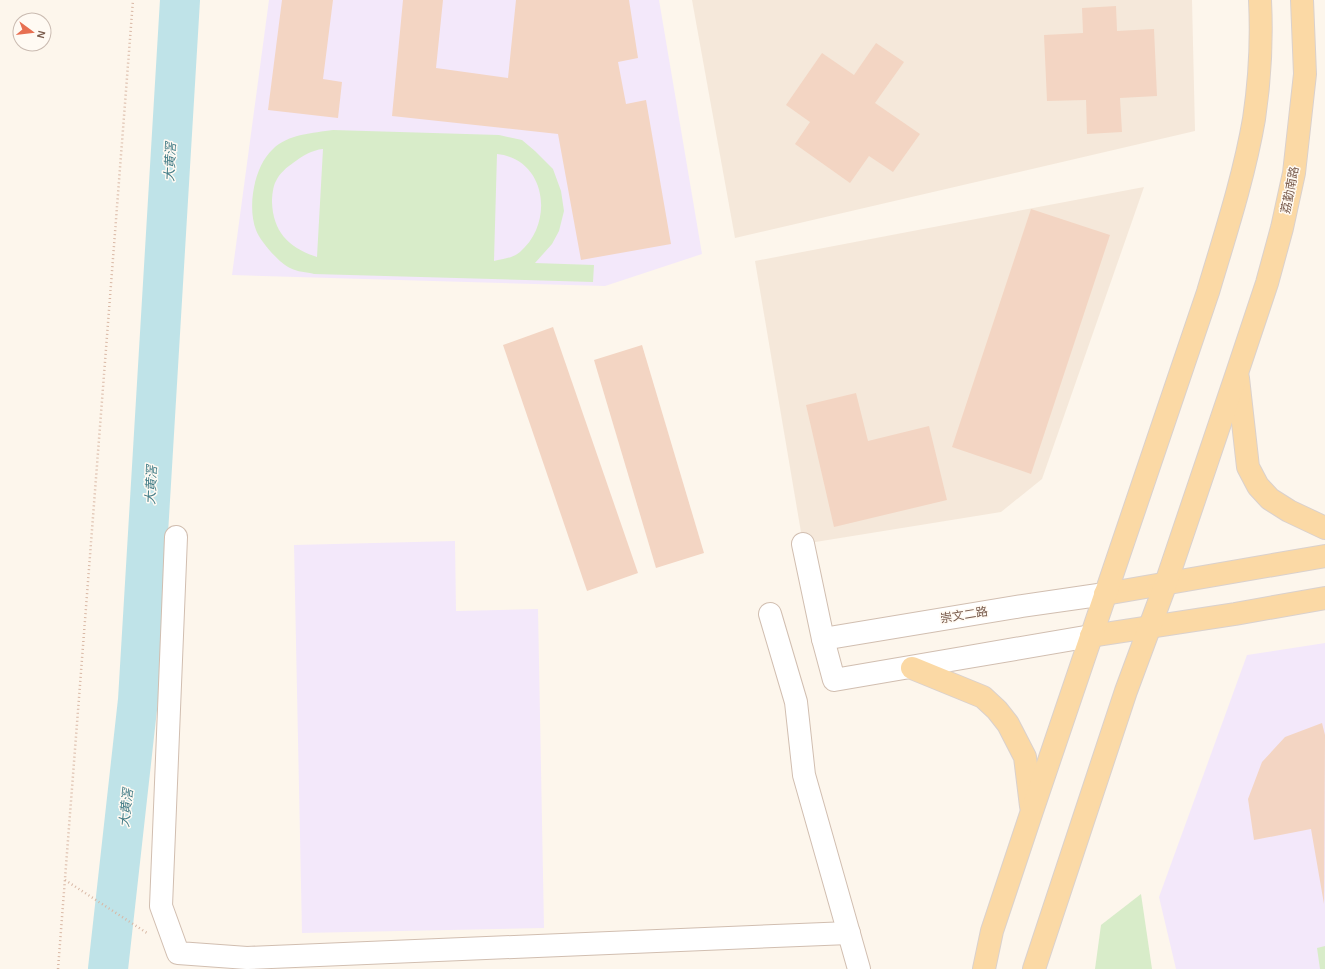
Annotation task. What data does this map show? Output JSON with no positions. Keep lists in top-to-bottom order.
{
  "streets": {
    "main road": ["荔勤南路"],
    "street": ["崇文二路"]
  },
  "water": ["大黄滘"],
  "north": "right"
}
